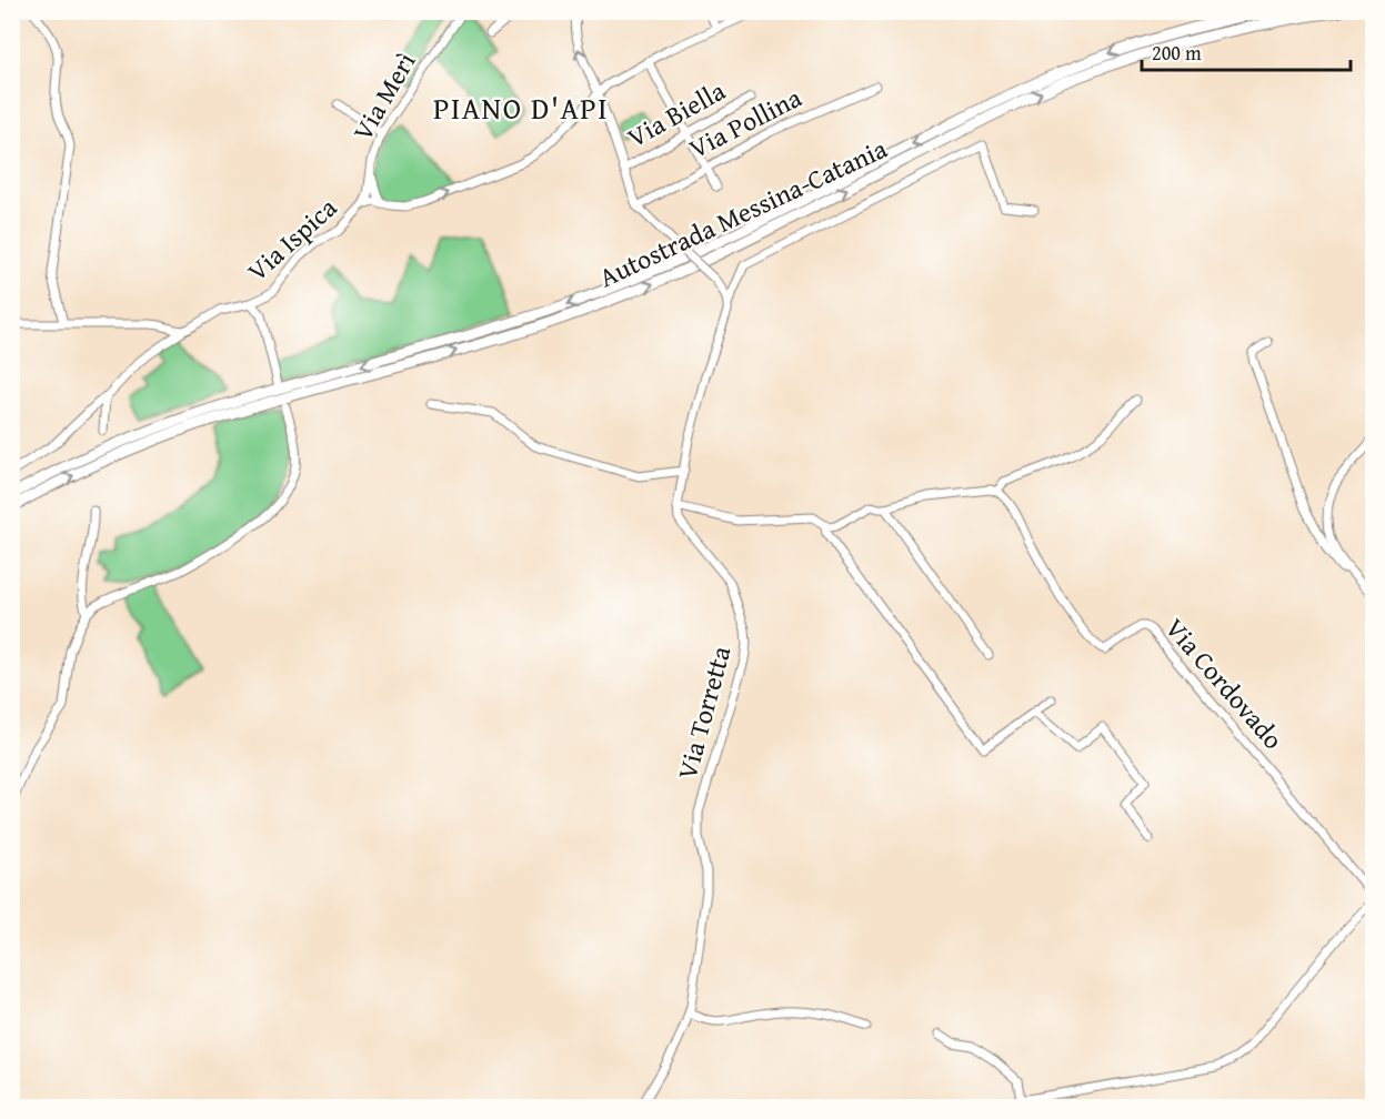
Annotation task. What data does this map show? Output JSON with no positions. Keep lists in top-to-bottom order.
{
  "streets": {
    "highway": ["Autostrada Messina-Catania"],
    "street": [
      "Via Merì",
      "Via Biella",
      "Via Pollina",
      "Via Ispica",
      "Via Cordovado",
      "Via Torretta"
    ]
  },
  "districts": ["PIANO D'API"],
  "scale_bar": "200 m"
}
